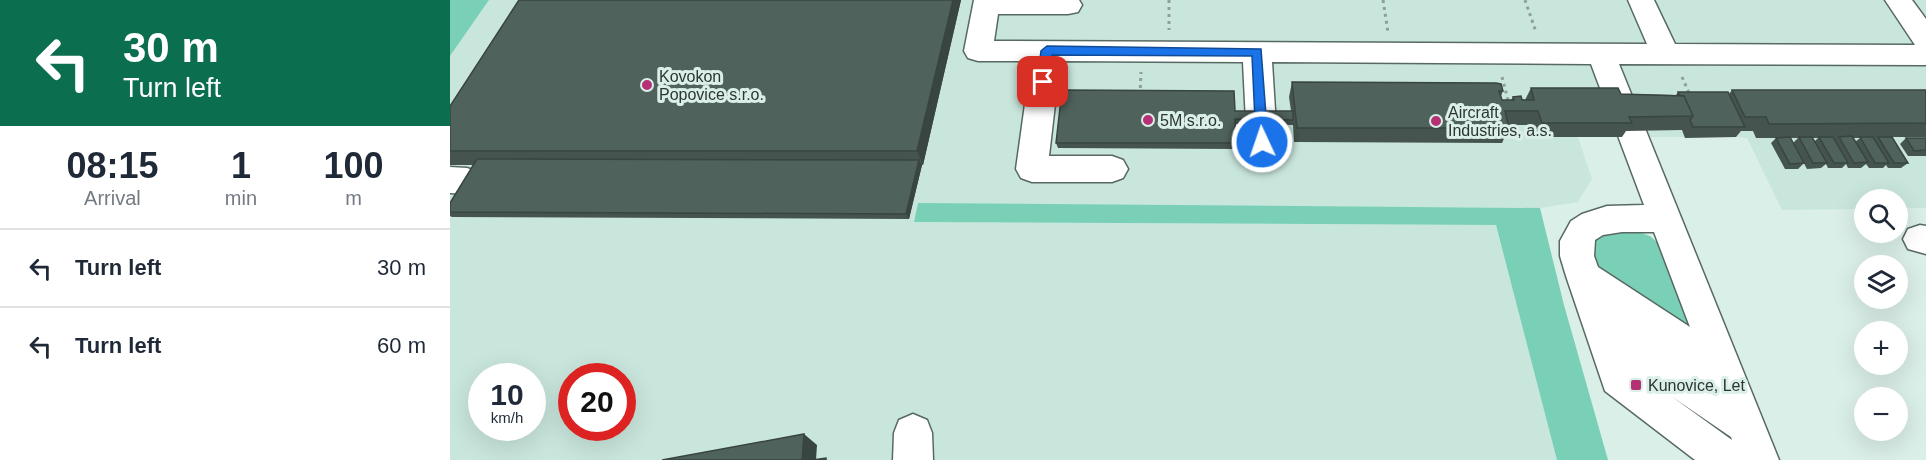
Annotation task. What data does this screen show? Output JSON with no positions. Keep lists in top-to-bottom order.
{
  "places": {
    "other": ["Kovokon Popovice s.r.o.", "5M s.r.o.", "Aircraft Industries, a.s."],
    "transit": ["Kunovice, Let"]
  },
  "page": {
    "turn": ["30 m", "Turn left"],
    "eta": [
      "08:15",
      "Arrival",
      "1",
      "min",
      "100",
      "m"
    ],
    "map_buttons": ["+", "−"],
    "list": [
      {
        "name": "Turn left",
        "value": "30 m"
      },
      {
        "name": "Turn left",
        "value": "60 m"
      }
    ],
    "speed": "10 km/h",
    "limit": "20"
  }
}
